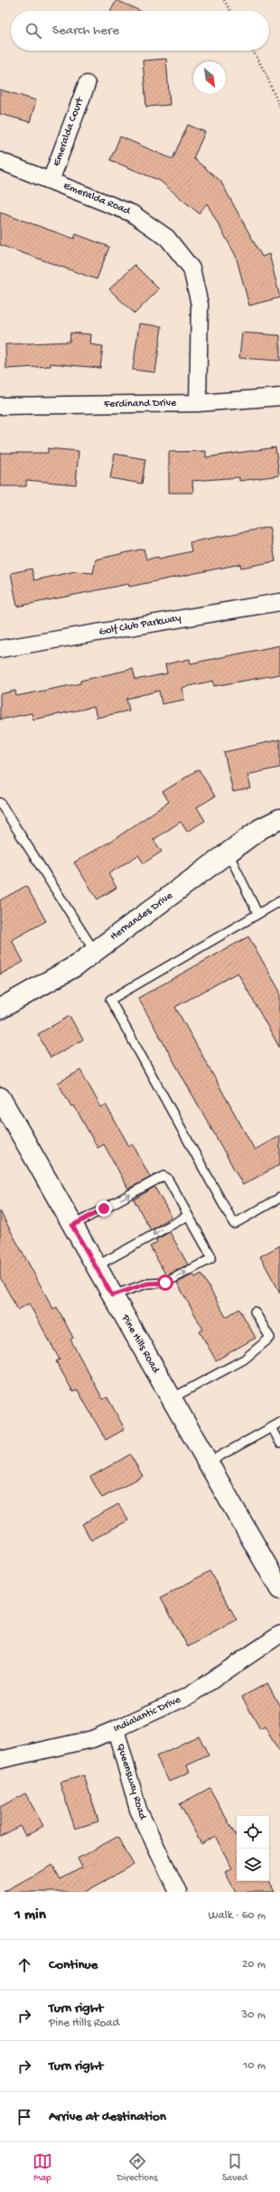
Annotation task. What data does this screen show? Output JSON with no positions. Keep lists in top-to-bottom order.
{
  "streets": {
    "main road": ["Hernandes Drive", "Pine Hills Road"],
    "street": [
      "Emeralda Court",
      "Emeralda Road",
      "Ferdinand Drive",
      "Golf Club Parkway",
      "Indialantic Drive",
      "Queensway Road"
    ]
  },
  "crossings": [
    ["Emeralda Court", "Emeralda Road"],
    ["Emeralda Road", "Ferdinand Drive"],
    ["Indialantic Drive", "Queensway Road"]
  ],
  "north": "bottom right",
  "page": {
    "search": "Search here",
    "heading": ["1 min", "Walk · 60 m"],
    "list": [
      ["Continue", "20 m"],
      ["Turn right", "Pine Hills Road", "30 m"],
      ["Turn right", "10 m"],
      "Arrive at destination"
    ],
    "nav": ["Map", "Directions", "Saved"]
  }
}
